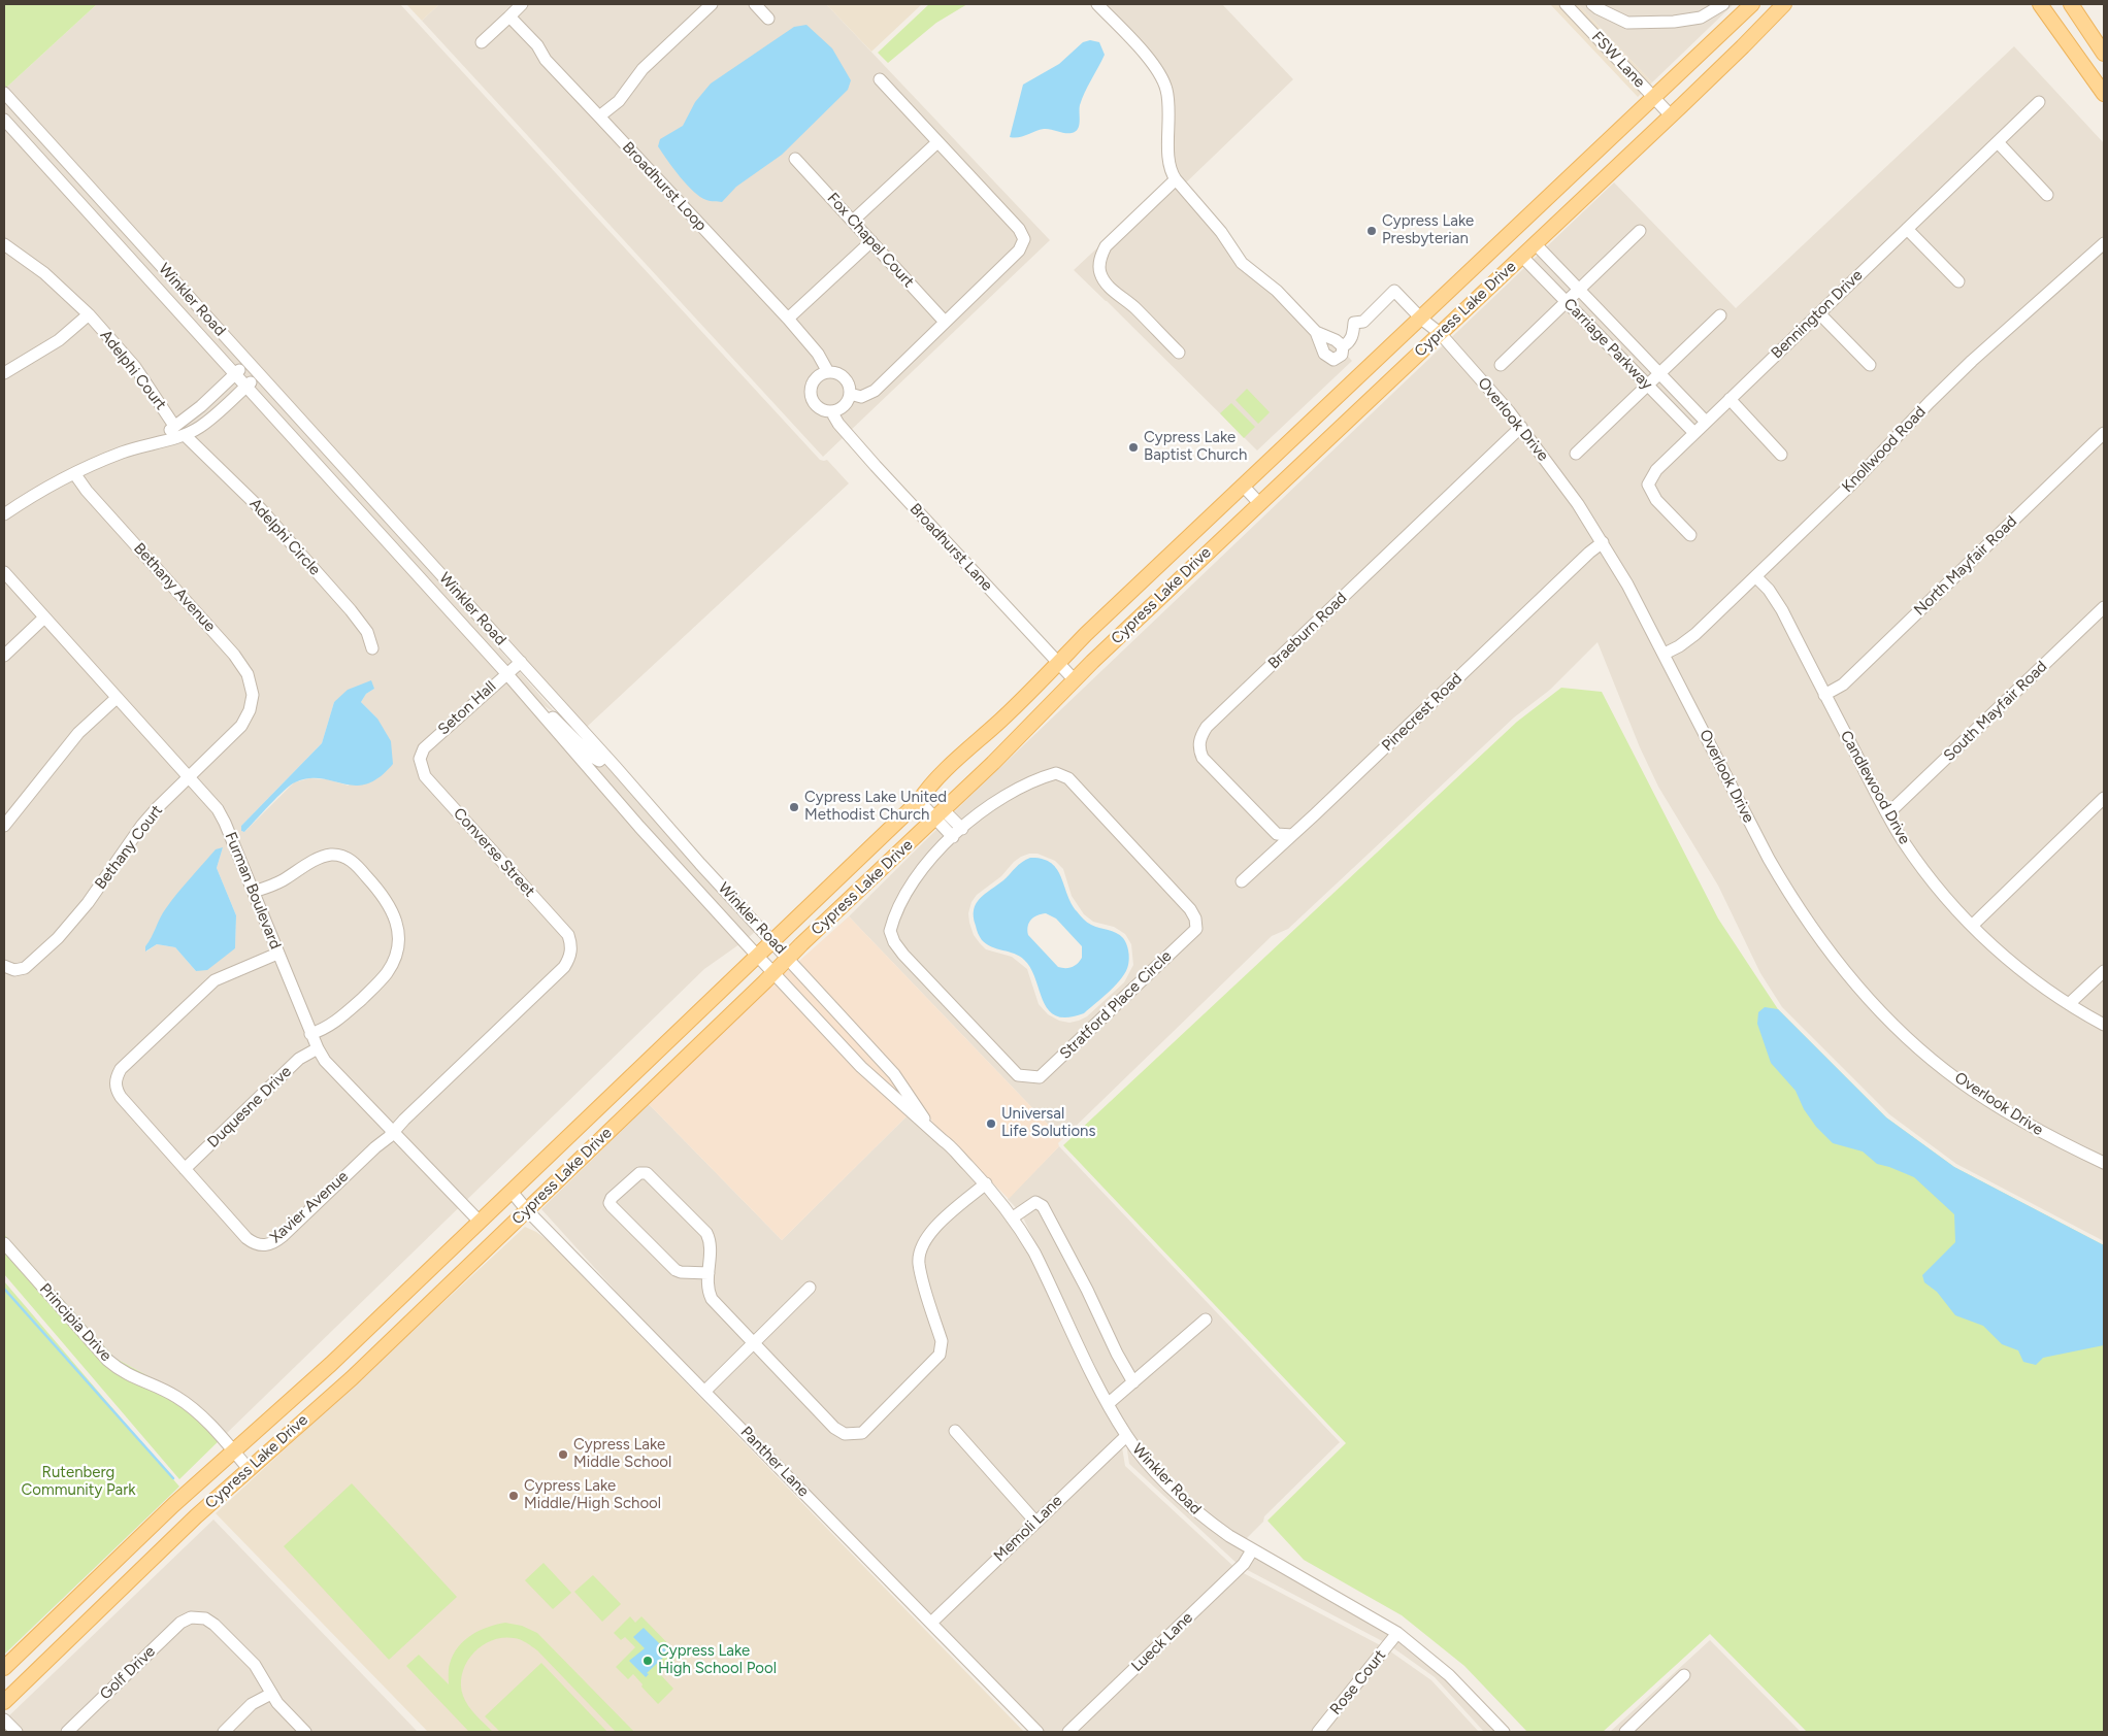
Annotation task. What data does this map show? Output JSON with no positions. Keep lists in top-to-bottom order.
{
  "streets": {
    "main road": ["Cypress Lake Drive"],
    "street": [
      "FSW Lane",
      "Broadhurst Loop",
      "Fox Chapel Court",
      "Winkler Road",
      "Bennington Drive",
      "Carriage Parkway",
      "Adelphi Court",
      "Overlook Drive",
      "Knollwood Road",
      "Adelphi Circle",
      "Broadhurst Lane",
      "North Mayfair Road",
      "Bethany Avenue",
      "Braeburn Road",
      "Seton Hall",
      "South Mayfair Road",
      "Pinecrest Road",
      "Candlewood Drive",
      "Bethany Court",
      "Converse Street",
      "Furman Boulevard",
      "Stratford Place Circle",
      "Duquesne Drive",
      "Xavier Avenue",
      "Principia Drive",
      "Panther Lane",
      "Memoli Lane",
      "Lueck Lane",
      "Golf Drive",
      "Rose Court"
    ]
  },
  "crossings": [
    ["FSW Lane", "Cypress Lake Drive"],
    ["Broadhurst Loop", "Broadhurst Lane"],
    ["Winkler Road", "Cypress Lake Drive"],
    ["Winkler Road", "Seton Hall"],
    ["Winkler Road", "Memoli Lane"],
    ["Winkler Road", "Lueck Lane"],
    ["Winkler Road", "Rose Court"],
    ["Cypress Lake Drive", "Carriage Parkway"],
    ["Cypress Lake Drive", "Overlook Drive"],
    ["Cypress Lake Drive", "Broadhurst Lane"],
    ["Cypress Lake Drive", "Furman Boulevard"],
    ["Cypress Lake Drive", "Principia Drive"],
    ["Cypress Lake Drive", "Panther Lane"],
    ["Bennington Drive", "Carriage Parkway"],
    ["Overlook Drive", "Knollwood Road"],
    ["Overlook Drive", "Braeburn Road"],
    ["Overlook Drive", "Pinecrest Road"],
    ["Knollwood Road", "Candlewood Drive"],
    ["North Mayfair Road", "Candlewood Drive"],
    ["Bethany Avenue", "Bethany Court"],
    ["Braeburn Road", "Pinecrest Road"],
    ["Seton Hall", "Converse Street"],
    ["South Mayfair Road", "Candlewood Drive"],
    ["Bethany Court", "Furman Boulevard"],
    ["Converse Street", "Xavier Avenue"],
    ["Furman Boulevard", "Duquesne Drive"],
    ["Furman Boulevard", "Xavier Avenue"],
    ["Duquesne Drive", "Xavier Avenue"],
    ["Panther Lane", "Memoli Lane"]
  ],
  "parks": ["Rutenberg Community Park"],
  "places": [
    "Cypress Lake Presbyterian",
    "Cypress Lake Baptist Church",
    "Cypress Lake United Methodist Church",
    "Universal Life Solutions",
    "Cypress Lake Middle School",
    "Cypress Lake Middle/High School",
    "Cypress Lake High School Pool"
  ]
}
